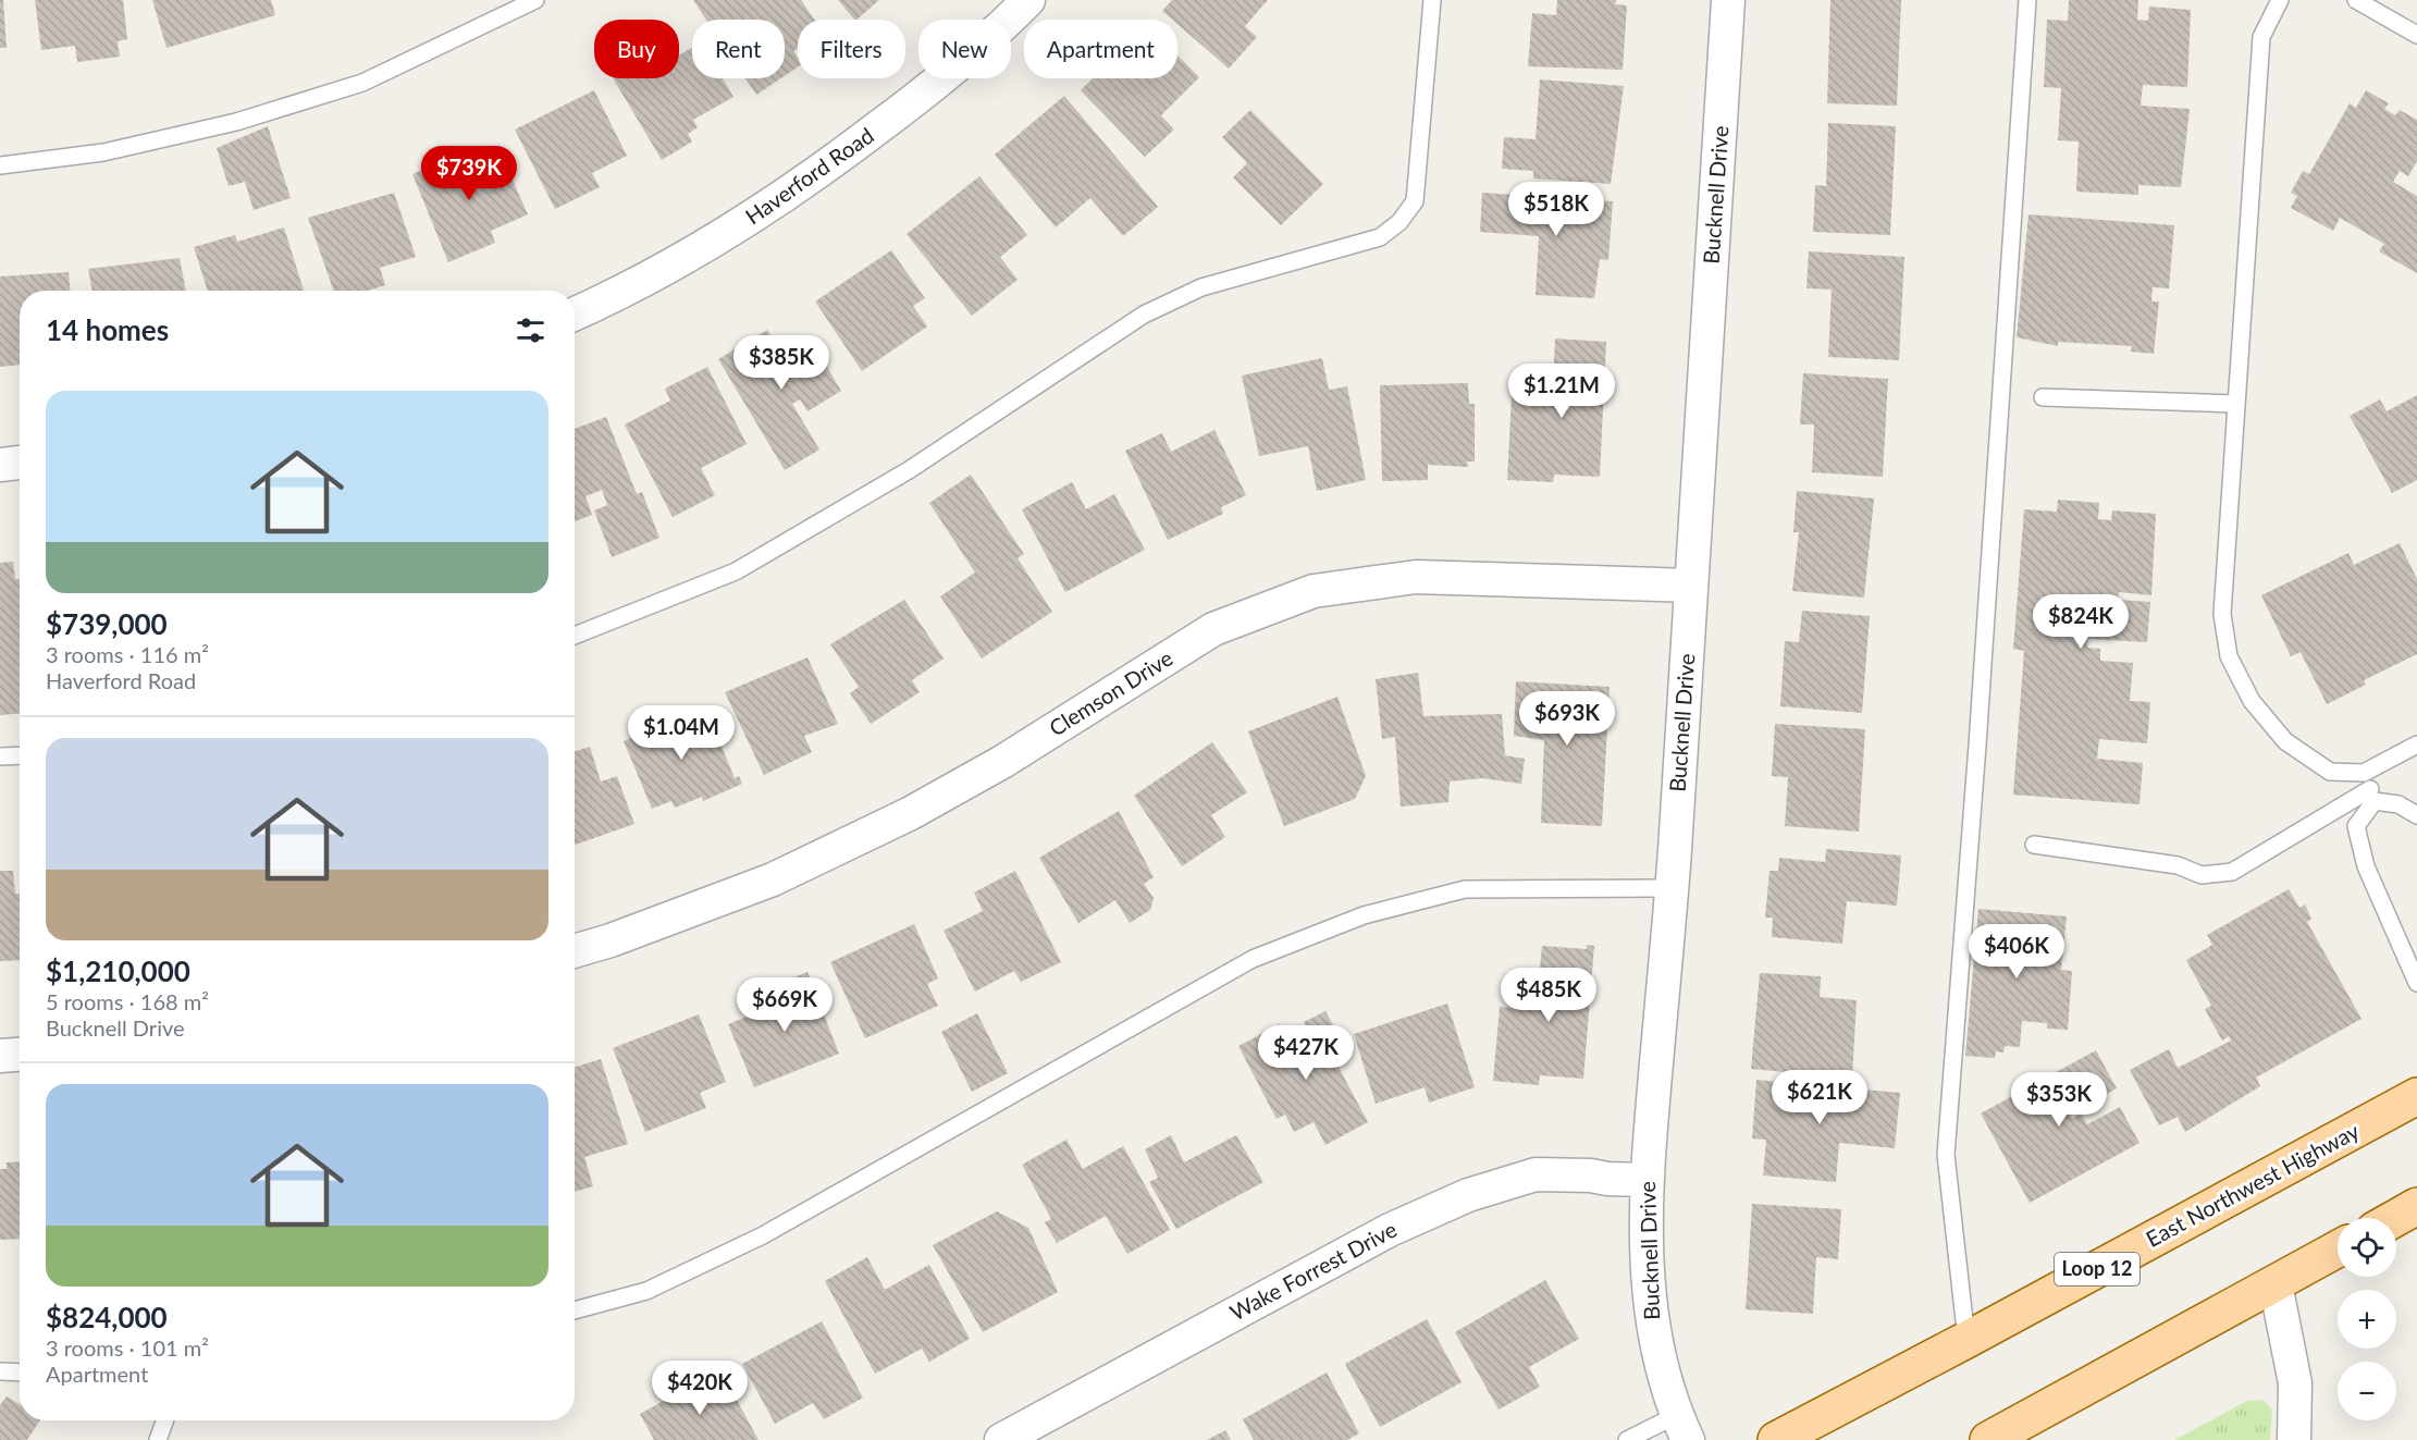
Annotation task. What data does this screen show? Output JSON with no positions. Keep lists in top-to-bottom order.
{
  "streets": {
    "main road": ["East Northwest Highway", "Loop 12"],
    "street": [
      "Haverford Road",
      "Bucknell Drive",
      "Clemson Drive",
      "Wake Forrest Drive"
    ]
  },
  "crossings": [
    ["Bucknell Drive", "Clemson Drive"],
    ["Bucknell Drive", "Wake Forrest Drive"]
  ],
  "page": {
    "chip": [
      "Buy",
      "Rent",
      "Filters",
      "New",
      "Apartment"
    ],
    "price": [
      "$739K",
      "$518K",
      "$385K",
      "$1.21M",
      "$824K",
      "$693K",
      "$1.04M",
      "$406K",
      "$485K",
      "$669K",
      "$427K",
      "$621K",
      "$353K",
      "$420K"
    ],
    "heading": "14 homes",
    "list": [
      {
        "name": "$739,000",
        "note": "3 rooms · 116 m² · Haverford Road"
      },
      {
        "name": "$1,210,000",
        "note": "5 rooms · 168 m² · Bucknell Drive"
      },
      {
        "name": "$824,000",
        "note": "3 rooms · 101 m² · Apartment"
      }
    ],
    "map_buttons": ["+", "−"]
  }
}
